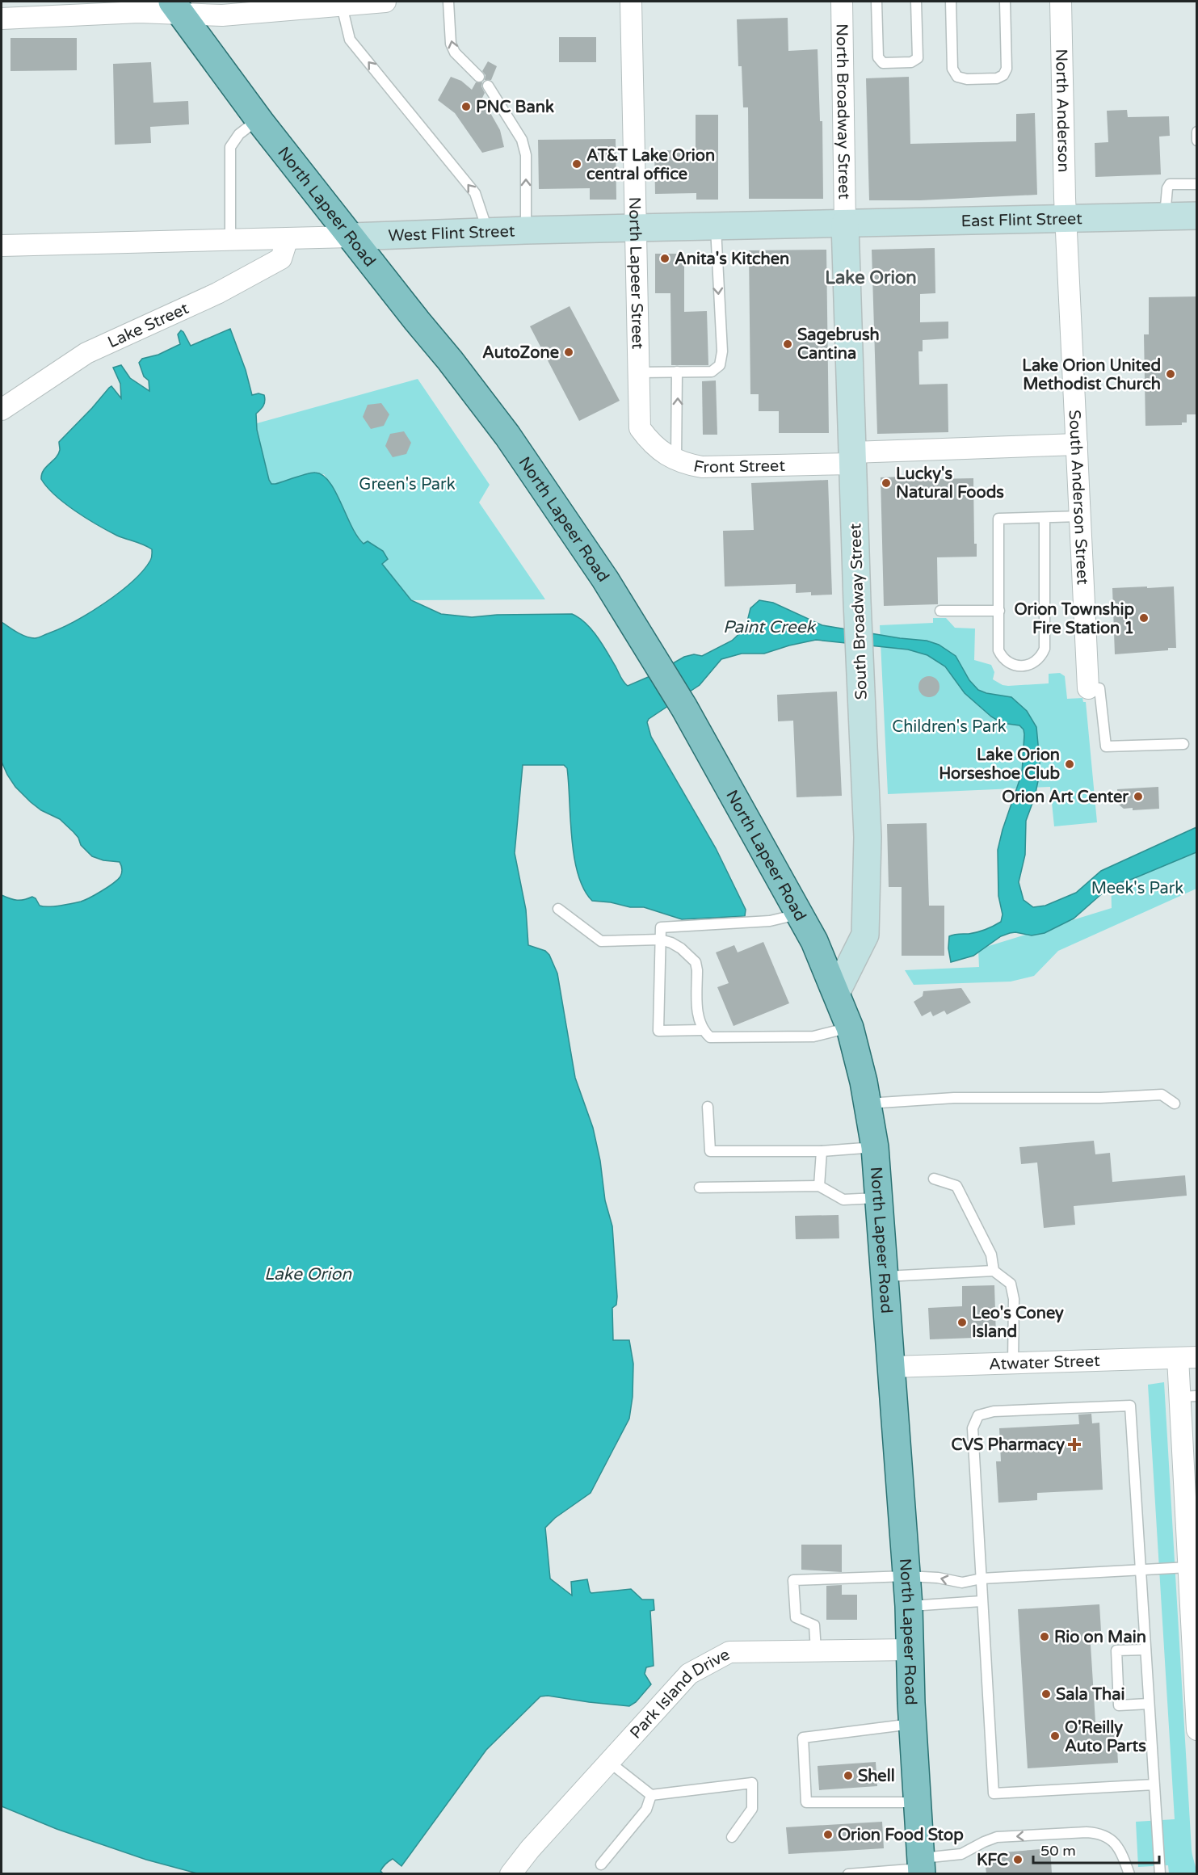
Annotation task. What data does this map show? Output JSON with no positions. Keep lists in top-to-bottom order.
{
  "streets": {
    "main road": [
      "North Lapeer Road",
      "East Flint Street",
      "West Flint Street",
      "South Broadway Street"
    ],
    "street": [
      "North Anderson",
      "North Broadway Street",
      "North Lapeer Street",
      "Lake Street",
      "Front Street",
      "South Anderson Street",
      "Atwater Street",
      "Park Island Drive"
    ]
  },
  "crossings": [
    ["North Anderson", "East Flint Street"],
    ["North Anderson", "South Anderson Street"],
    ["North Broadway Street", "East Flint Street"],
    ["North Broadway Street", "West Flint Street"],
    ["North Broadway Street", "South Broadway Street"],
    ["North Lapeer Road", "West Flint Street"],
    ["North Lapeer Road", "South Broadway Street"],
    ["North Lapeer Road", "Atwater Street"],
    ["North Lapeer Road", "Park Island Drive"],
    ["East Flint Street", "West Flint Street"],
    ["East Flint Street", "South Anderson Street"],
    ["East Flint Street", "South Broadway Street"],
    ["West Flint Street", "North Lapeer Street"],
    ["West Flint Street", "Lake Street"],
    ["West Flint Street", "South Broadway Street"],
    ["North Lapeer Street", "Front Street"],
    ["Front Street", "South Anderson Street"],
    ["Front Street", "South Broadway Street"]
  ],
  "districts": ["Lake Orion"],
  "water": ["Paint Creek", "Lake Orion"],
  "parks": ["Green's Park", "Children's Park", "Meek's Park"],
  "places": {
    "other": [
      "PNC Bank",
      "AT&T Lake Orion central office",
      "Anita's Kitchen",
      "Sagebrush Cantina",
      "AutoZone",
      "Lake Orion United Methodist Church",
      "Lucky's Natural Foods",
      "Orion Township Fire Station 1",
      "Lake Orion Horseshoe Club",
      "Orion Art Center",
      "Leo's Coney Island",
      "Rio on Main",
      "Sala Thai",
      "O'Reilly Auto Parts",
      "Shell",
      "Orion Food Stop",
      "KFC"
    ],
    "health": ["CVS Pharmacy"]
  },
  "scale_bar": "50 m"
}
